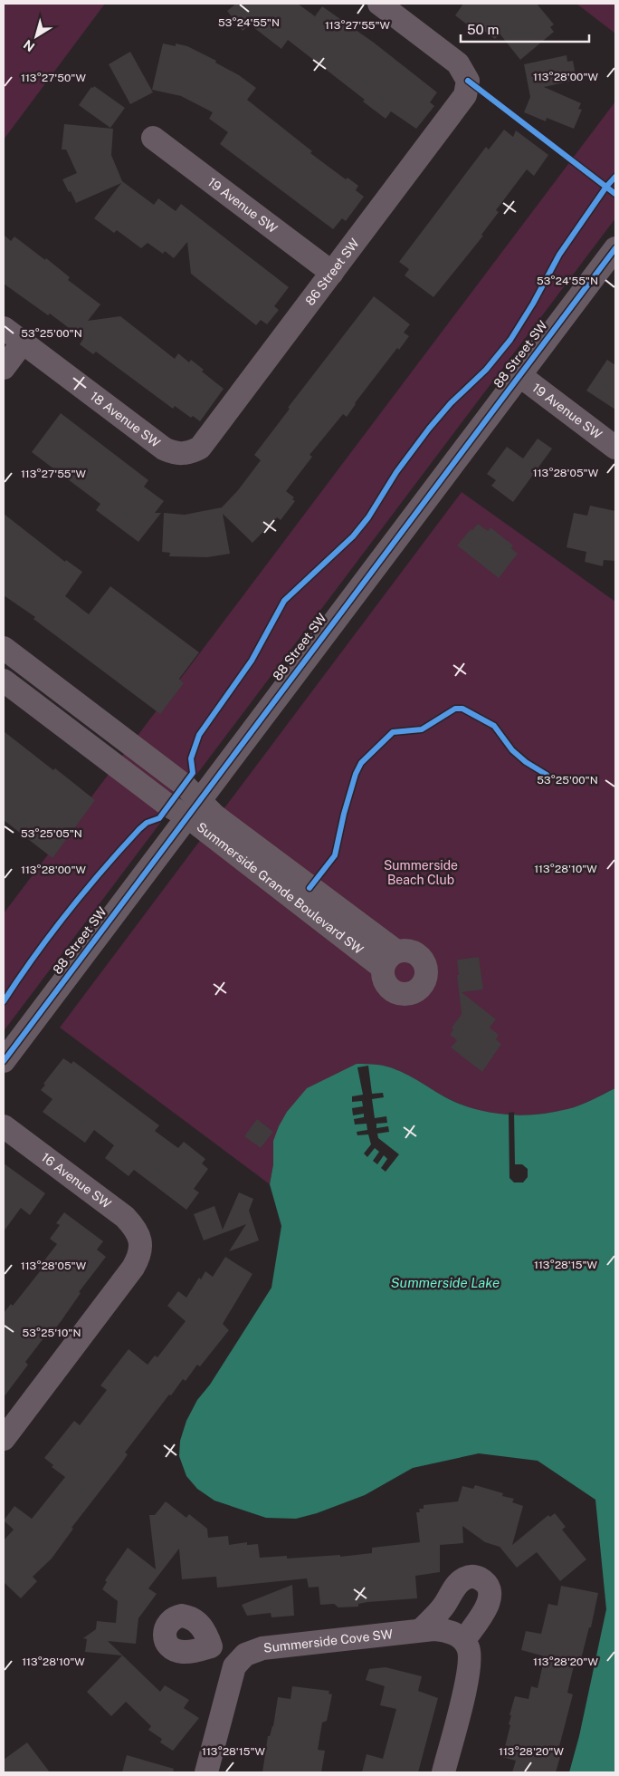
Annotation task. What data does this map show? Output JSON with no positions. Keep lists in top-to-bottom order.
{
  "streets": {
    "street": [
      "19 Avenue SW",
      "86 Street SW",
      "88 Street SW",
      "18 Avenue SW",
      "Summerside Grande Boulevard SW",
      "16 Avenue SW",
      "Summerside Cove SW"
    ]
  },
  "crossings": [
    ["19 Avenue SW", "86 Street SW"],
    ["19 Avenue SW", "88 Street SW"],
    ["86 Street SW", "18 Avenue SW"],
    ["88 Street SW", "Summerside Grande Boulevard SW"]
  ],
  "water": ["Summerside Lake"],
  "parks": ["Summerside Beach Club"],
  "scale_bar": "50 m",
  "north": "bottom left",
  "coordinates": [
    "53°24'55\"N",
    "113°27'55\"W",
    "113°28'00\"W",
    "113°27'50\"W",
    "53°25'00\"N",
    "113°28'05\"W",
    "53°25'05\"N",
    "113°28'10\"W",
    "113°28'15\"W",
    "53°25'10\"N",
    "113°28'20\"W"
  ]
}
